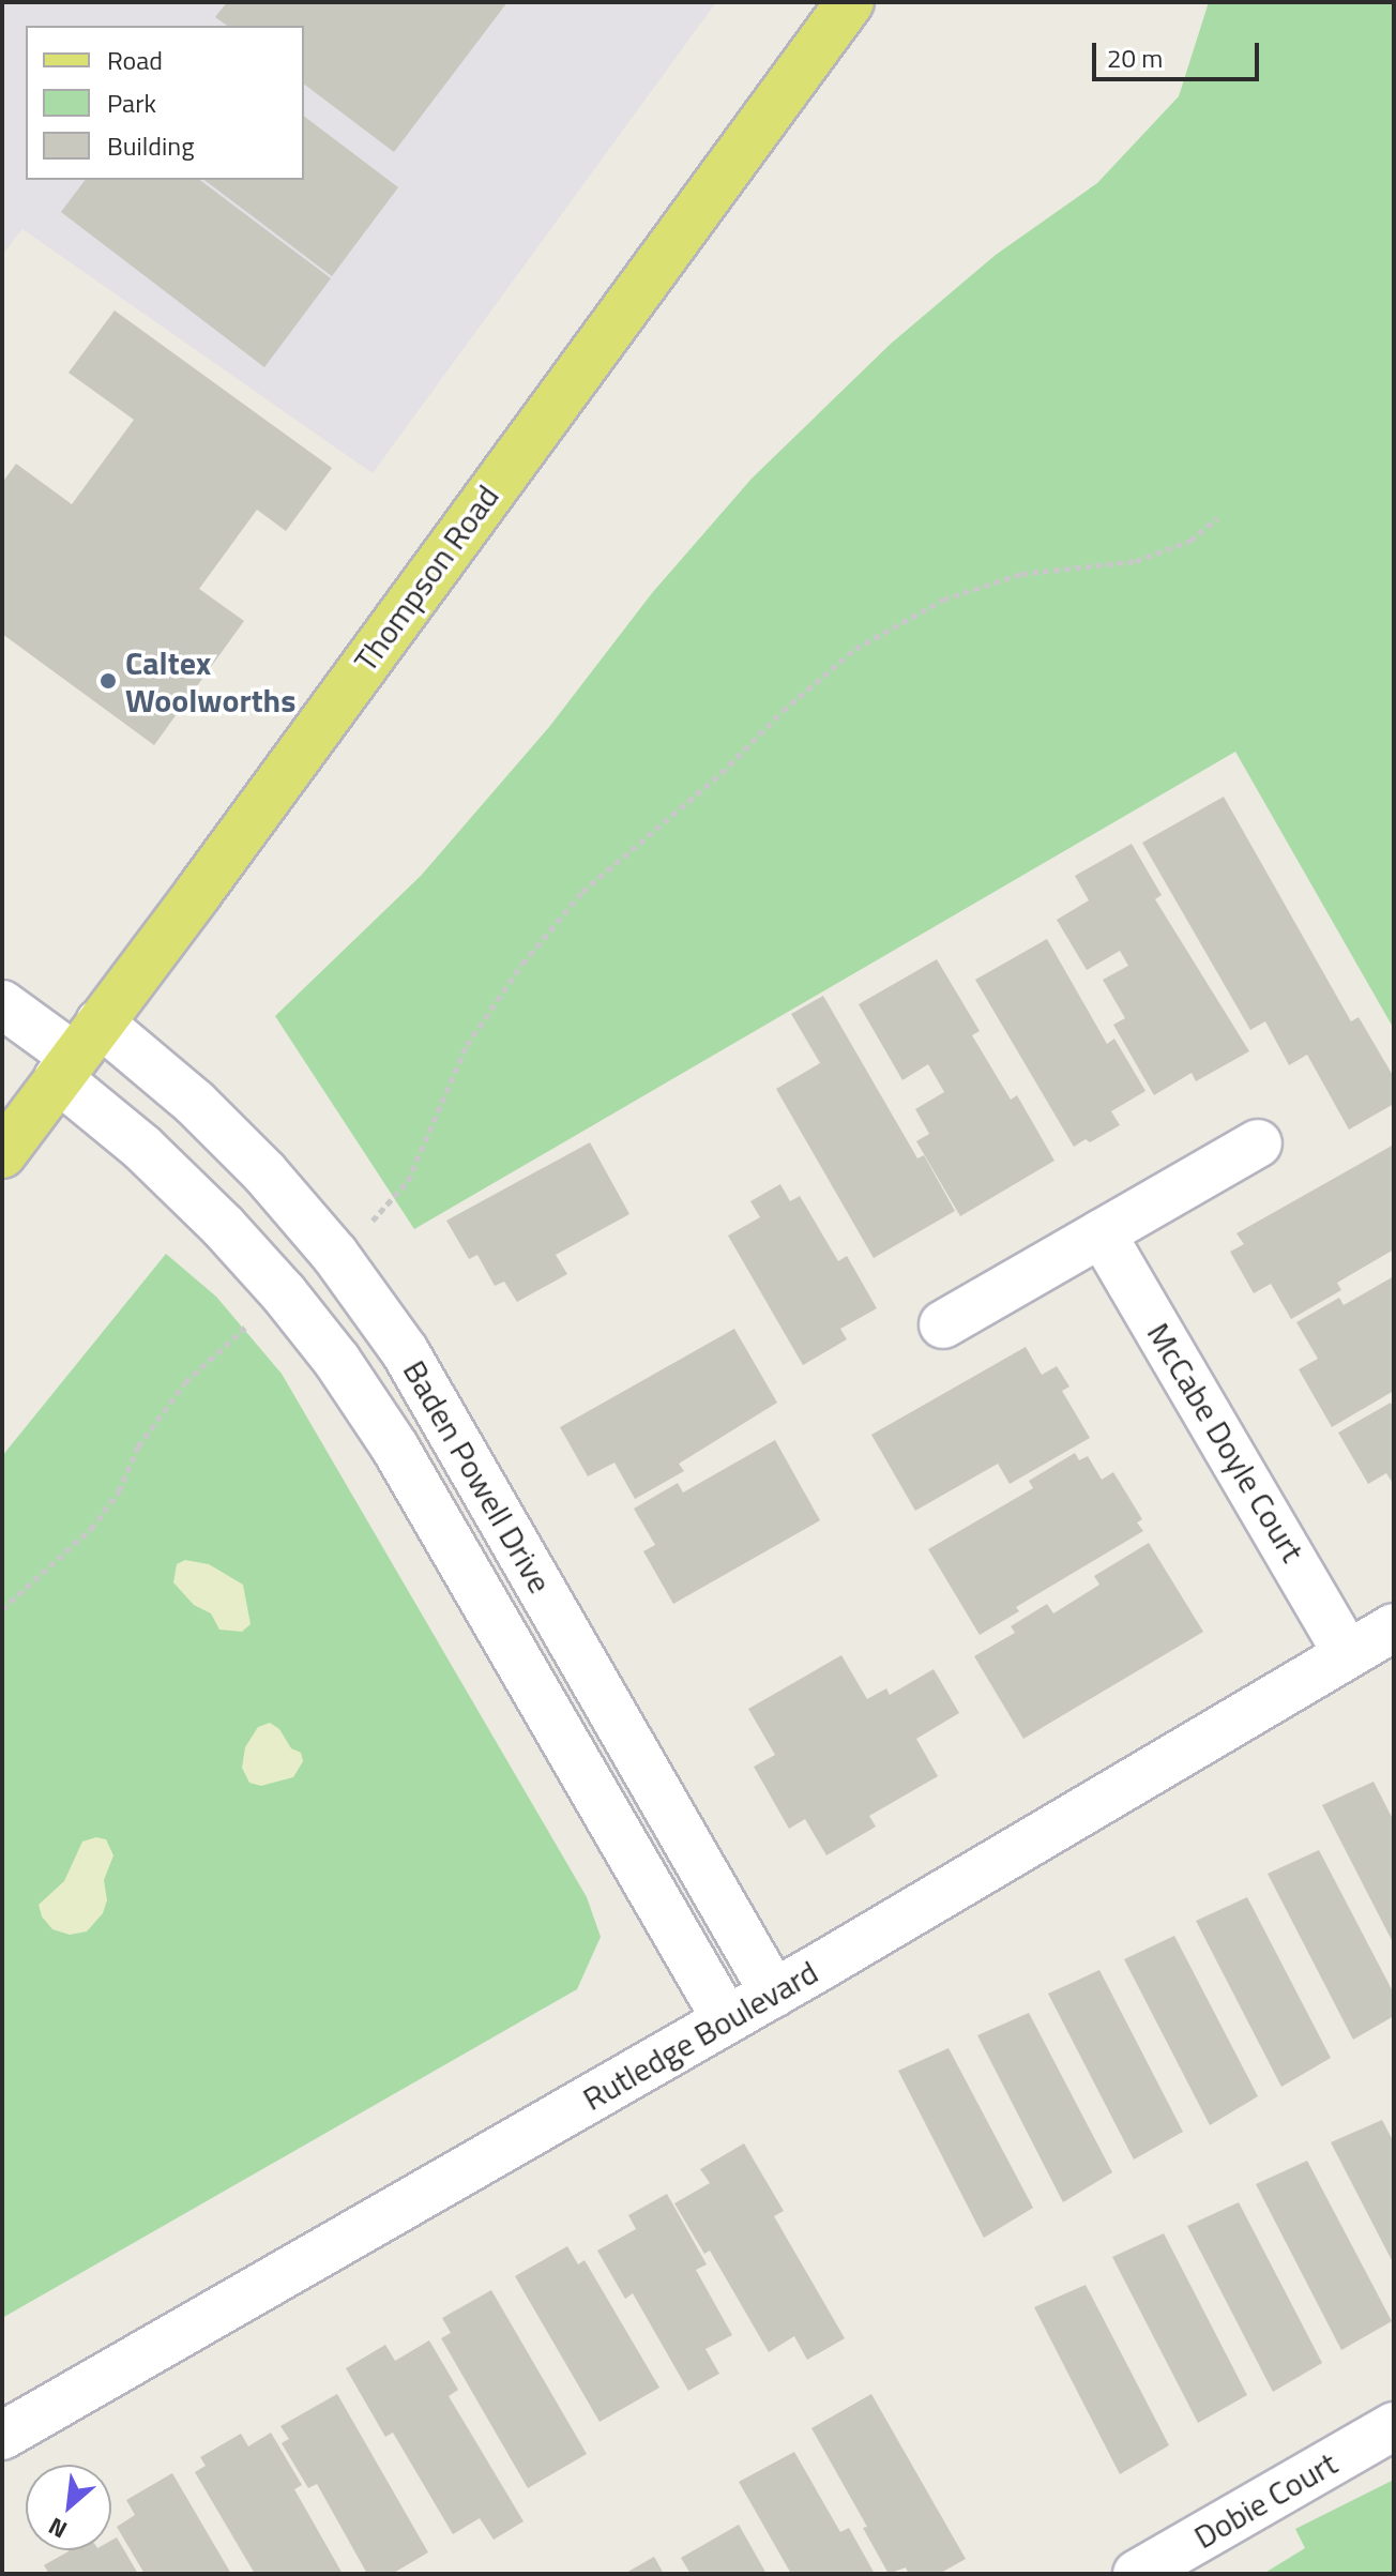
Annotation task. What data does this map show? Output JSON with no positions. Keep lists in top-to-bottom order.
{
  "streets": {
    "main road": ["Thompson Road"],
    "street": [
      "McCabe Doyle Court",
      "Baden Powell Drive",
      "Rutledge Boulevard",
      "Dobie Court"
    ]
  },
  "crossings": [
    ["Thompson Road", "Baden Powell Drive"],
    ["McCabe Doyle Court", "Rutledge Boulevard"],
    ["Baden Powell Drive", "Rutledge Boulevard"]
  ],
  "places": ["Caltex Woolworths"],
  "legend": ["Road", "Park", "Building"],
  "scale_bar": "20 m",
  "north": "bottom left"
}
